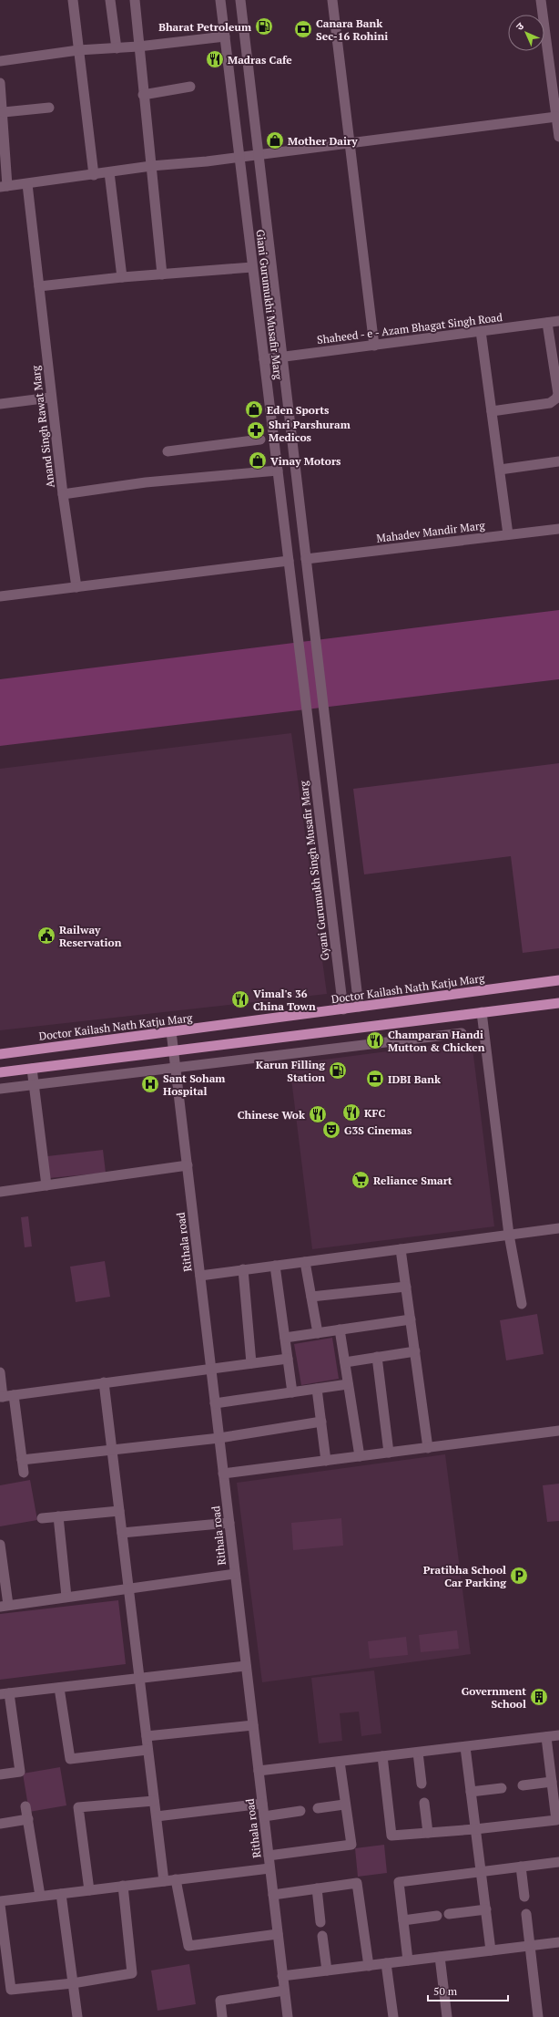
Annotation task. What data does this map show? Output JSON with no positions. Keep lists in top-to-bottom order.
{
  "streets": {
    "main road": ["Doctor Kailash Nath Katju Marg"],
    "street": [
      "Giani Gurumukhi Musafir Marg",
      "Shaheed - e - Azam Bhagat Singh Road",
      "Anand Singh Rawat Marg",
      "Mahadev Mandir Marg",
      "Gyani Gurumukh Singh Musafir Marg",
      "Rithala road"
    ]
  },
  "crossings": [
    ["Giani Gurumukhi Musafir Marg", "Shaheed - e - Azam Bhagat Singh Road"],
    ["Giani Gurumukhi Musafir Marg", "Anand Singh Rawat Marg"],
    ["Giani Gurumukhi Musafir Marg", "Mahadev Mandir Marg"],
    ["Giani Gurumukhi Musafir Marg", "Gyani Gurumukh Singh Musafir Marg"],
    ["Giani Gurumukhi Musafir Marg", "Doctor Kailash Nath Katju Marg"],
    ["Gyani Gurumukh Singh Musafir Marg", "Doctor Kailash Nath Katju Marg"],
    ["Doctor Kailash Nath Katju Marg", "Rithala road"]
  ],
  "places": {
    "fuel station": ["Bharat Petroleum", "Karun Filling Station"],
    "bank": ["Canara Bank Sec-16 Rohini", "IDBI Bank"],
    "restaurant": [
      "Madras Cafe",
      "Vimal's 36 China Town",
      "Champaran Handi Mutton & Chicken",
      "KFC",
      "Chinese Wok"
    ],
    "shop": ["Mother Dairy", "Eden Sports", "Vinay Motors"],
    "pharmacy": ["Shri Parshuram Medicos"],
    "public building": ["Railway Reservation"],
    "hospital": ["Sant Soham Hospital"],
    "theatre": ["G3S Cinemas"],
    "supermarket": ["Reliance Smart"],
    "parking": ["Pratibha School Car Parking"],
    "building": ["Government School"]
  },
  "scale_bar": "50 m",
  "north": "top left"
}
